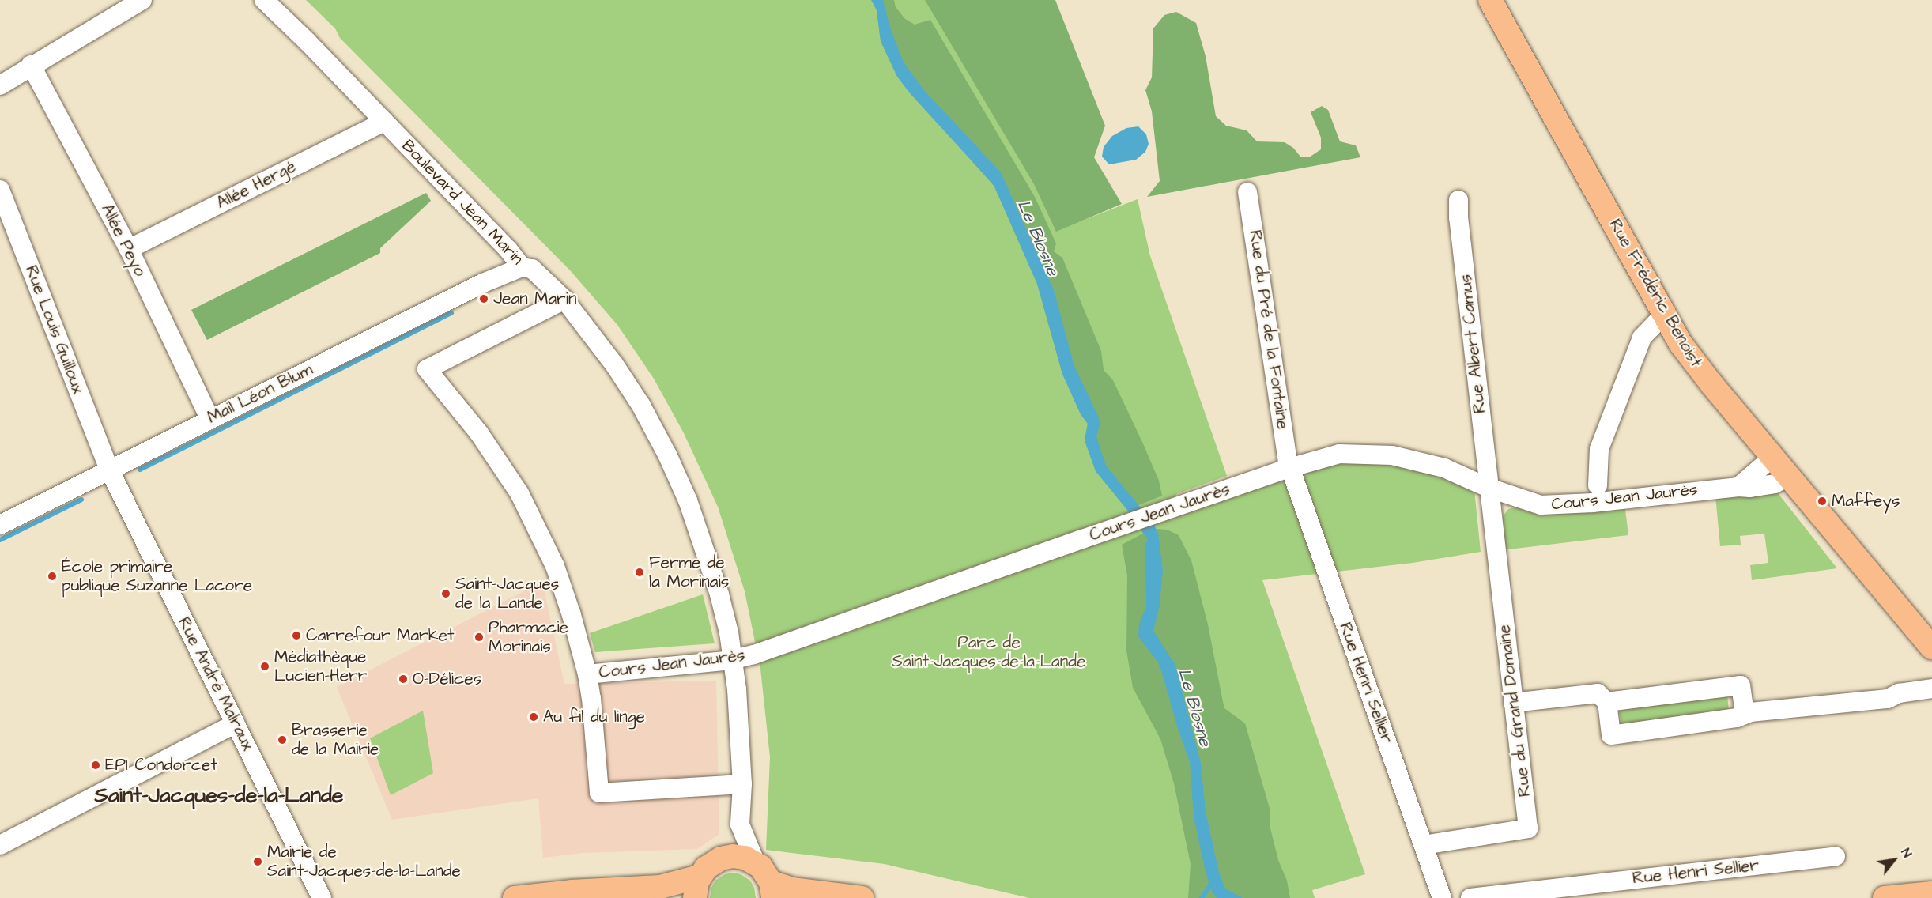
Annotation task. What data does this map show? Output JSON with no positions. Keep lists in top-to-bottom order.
{
  "streets": {
    "main road": ["Rue Frédéric Benoist"],
    "street": [
      "Allée Hergé",
      "Boulevard Jean Marin",
      "Allée Peyo",
      "Rue Louis Guilloux",
      "Rue du Pré de la Fontaine",
      "Rue Albert Camus",
      "Mail Léon Blum",
      "Cours Jean Jaurès",
      "Rue Henri Sellier",
      "Rue André Malraux",
      "Rue du Grand Domaine"
    ]
  },
  "crossings": [
    ["Allée Hergé", "Boulevard Jean Marin"],
    ["Allée Hergé", "Allée Peyo"],
    ["Boulevard Jean Marin", "Mail Léon Blum"],
    ["Boulevard Jean Marin", "Cours Jean Jaurès"],
    ["Allée Peyo", "Mail Léon Blum"],
    ["Rue Frédéric Benoist", "Cours Jean Jaurès"],
    ["Rue Louis Guilloux", "Mail Léon Blum"],
    ["Rue Louis Guilloux", "Rue André Malraux"],
    ["Rue du Pré de la Fontaine", "Cours Jean Jaurès"],
    ["Rue du Pré de la Fontaine", "Rue Henri Sellier"],
    ["Rue Albert Camus", "Cours Jean Jaurès"],
    ["Rue Albert Camus", "Rue du Grand Domaine"],
    ["Mail Léon Blum", "Rue André Malraux"],
    ["Cours Jean Jaurès", "Rue Henri Sellier"],
    ["Cours Jean Jaurès", "Rue du Grand Domaine"],
    ["Rue Henri Sellier", "Rue du Grand Domaine"]
  ],
  "districts": ["Saint-Jacques-de-la-Lande"],
  "water": ["Le Blosne"],
  "parks": ["Parc de Saint-Jacques-de-la-Lande"],
  "places": [
    "Jean Marin",
    "Maffeys",
    "Ferme de la Morinais",
    "École primaire publique Suzanne Lacore",
    "Saint-Jacques de la Lande",
    "Carrefour Market",
    "Pharmacie Morinais",
    "Médiathèque Lucien-Herr",
    "O-Délices",
    "Au fil du linge",
    "Brasserie de la Mairie",
    "EPI Condorcet",
    "Mairie de Saint-Jacques-de-la-Lande"
  ],
  "north": "top right"
}
